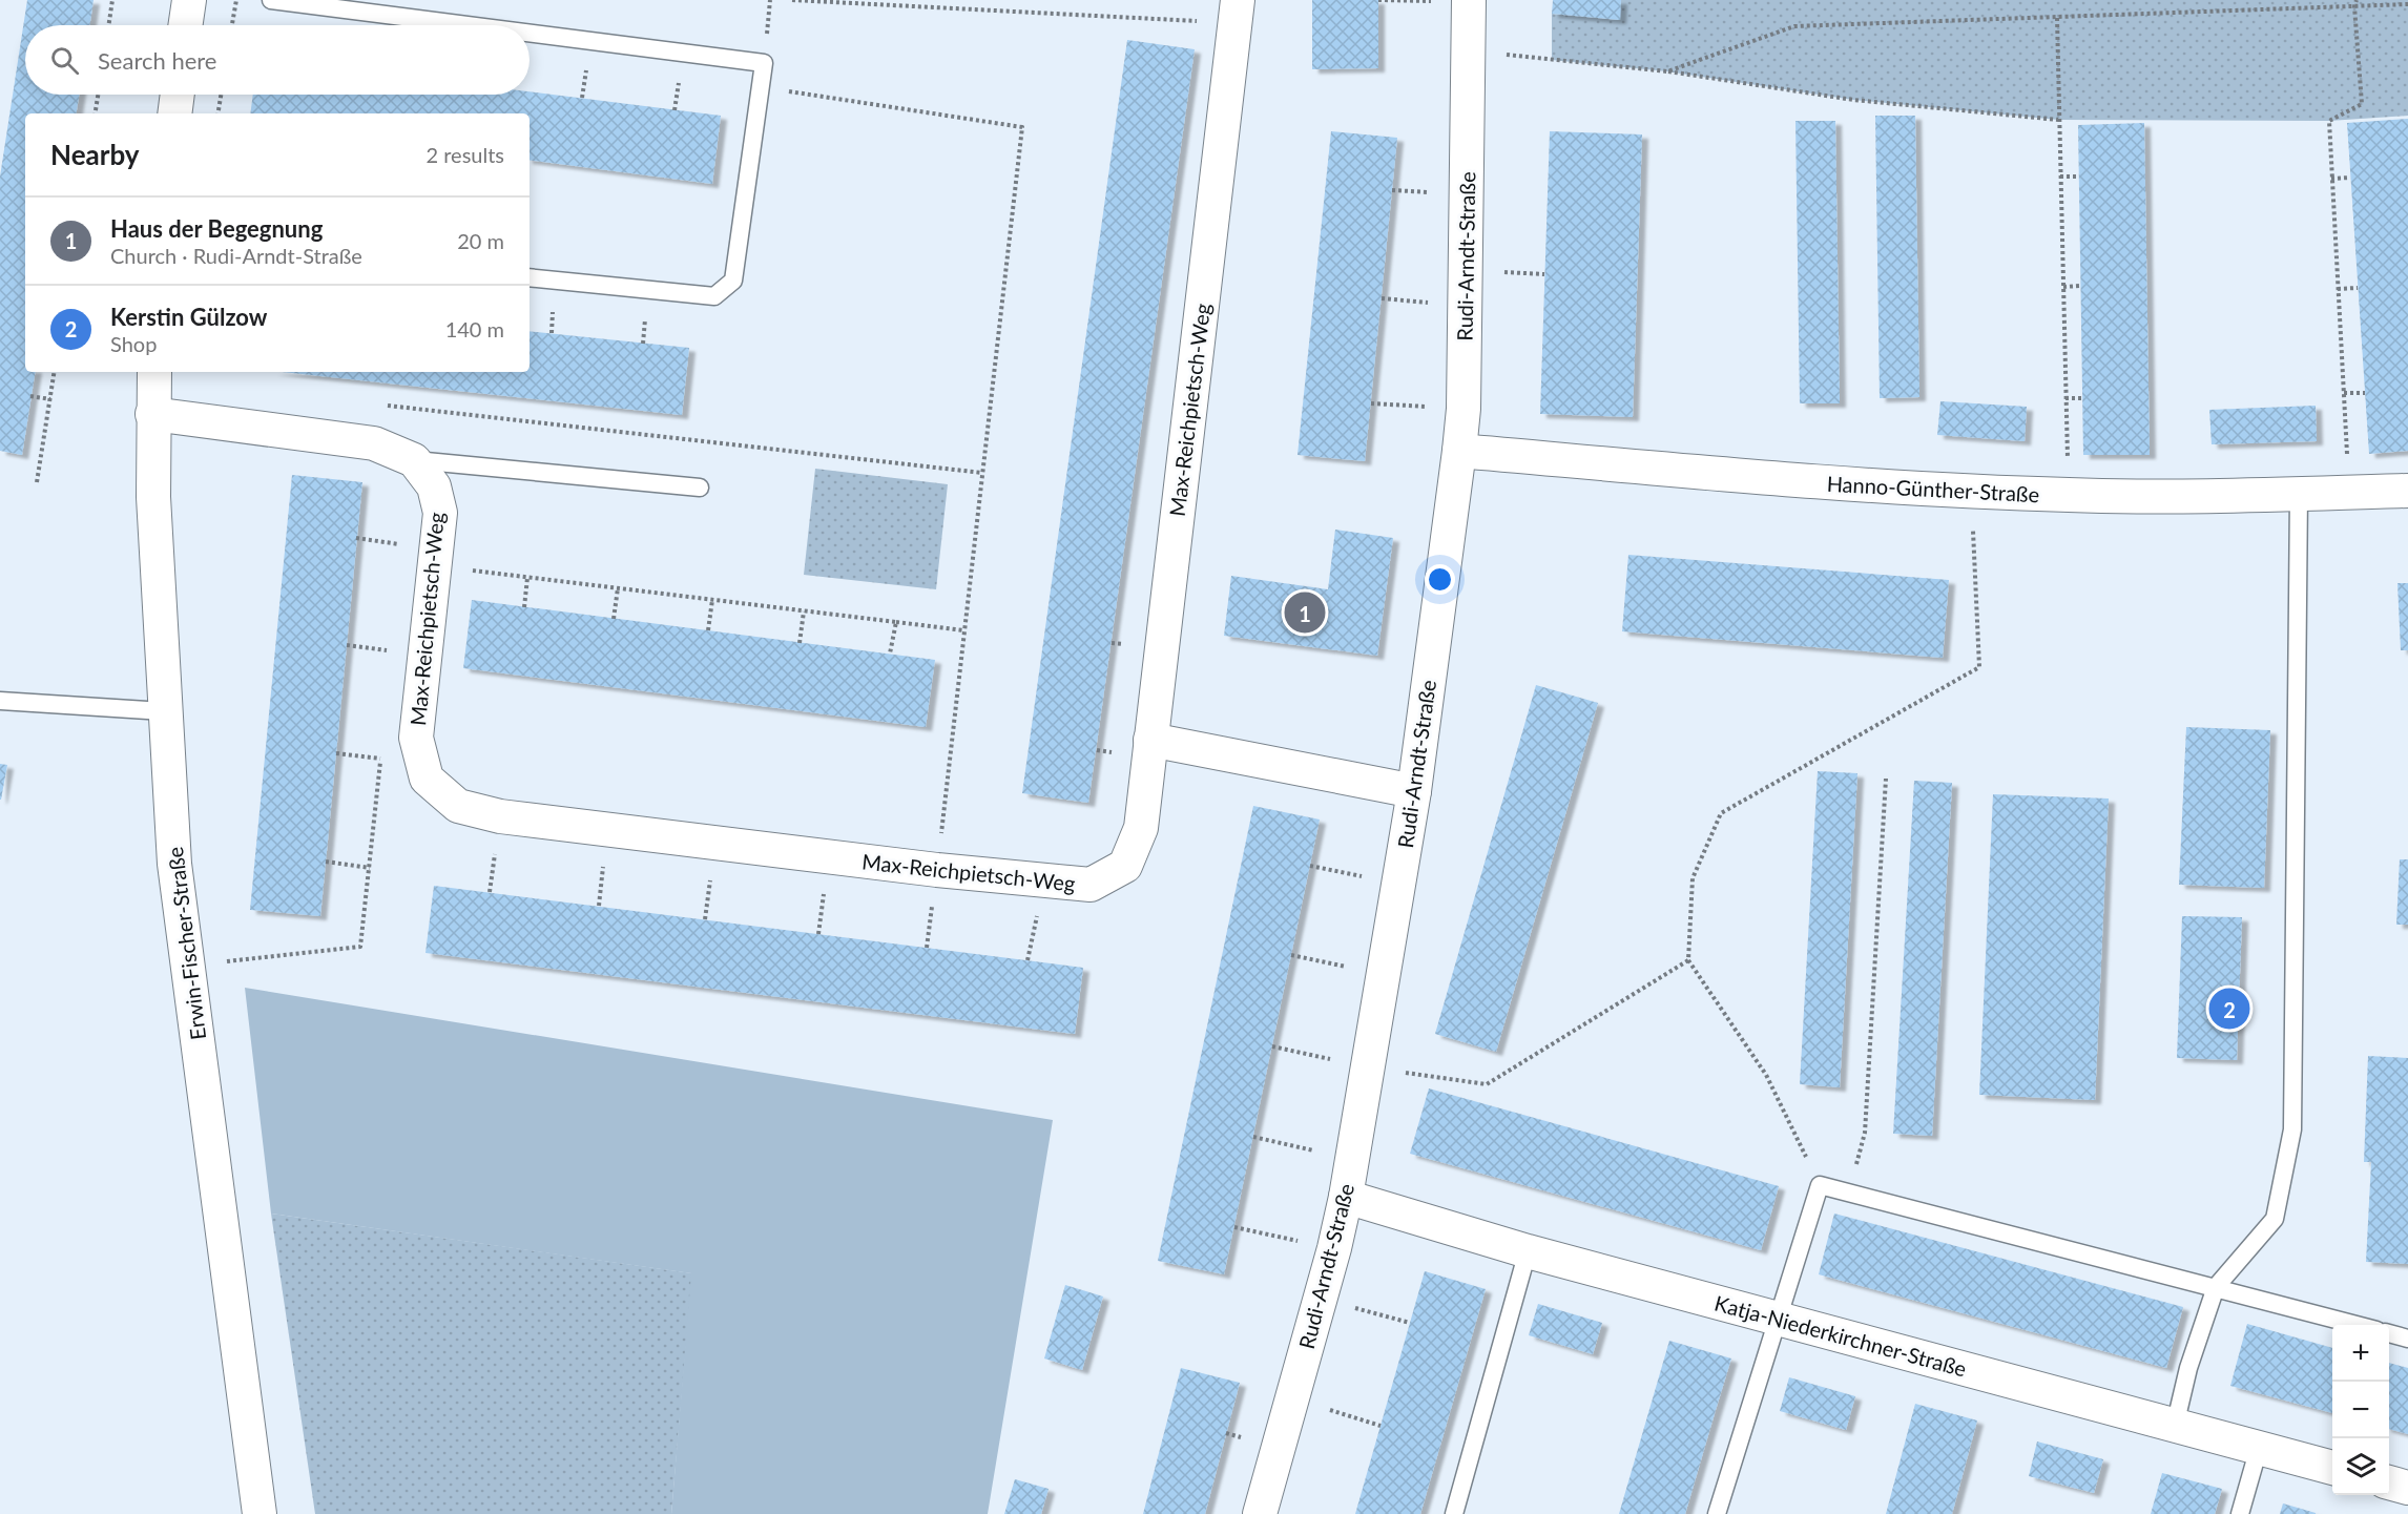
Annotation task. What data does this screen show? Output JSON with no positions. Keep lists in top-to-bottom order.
{
  "streets": {
    "street": [
      "Rudi-Arndt-Straße",
      "Max-Reichpietsch-Weg",
      "Hanno-Günther-Straße",
      "Erwin-Fischer-Straße",
      "Katja-Niederkirchner-Straße"
    ]
  },
  "crossings": [
    ["Rudi-Arndt-Straße", "Hanno-Günther-Straße"],
    ["Rudi-Arndt-Straße", "Katja-Niederkirchner-Straße"],
    ["Max-Reichpietsch-Weg", "Erwin-Fischer-Straße"]
  ],
  "page": {
    "search": "Search here",
    "heading": ["Nearby", "2 results"],
    "list": [
      {
        "mark": "1",
        "name": "Haus der Begegnung",
        "note": "Church · Rudi-Arndt-Straße",
        "value": "20 m"
      },
      {
        "mark": "2",
        "name": "Kerstin Gülzow",
        "note": "Shop",
        "value": "140 m"
      }
    ],
    "pins": ["1", "2"],
    "map_buttons": ["+", "−"]
  }
}
